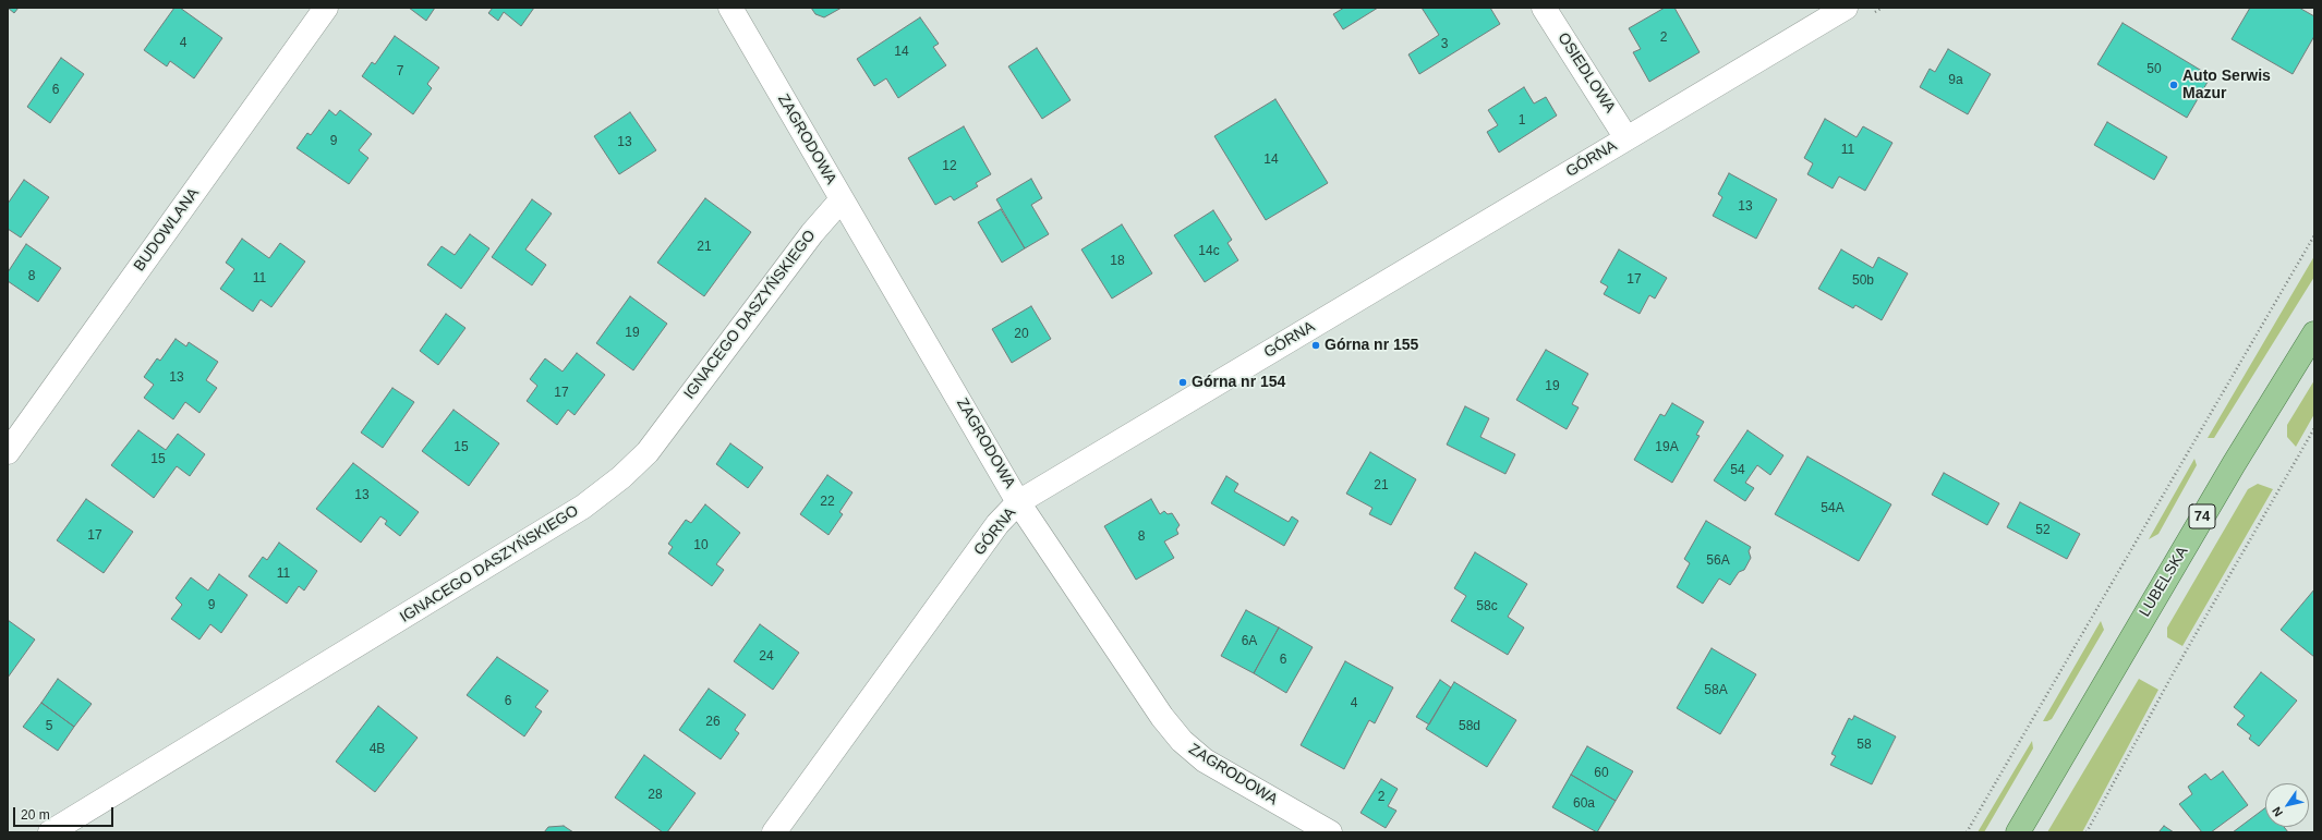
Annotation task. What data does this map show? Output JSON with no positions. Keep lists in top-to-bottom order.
{
  "streets": {
    "main road": ["74", "LUBELSKA"],
    "street": [
      "OSIEDLOWA",
      "ZAGRODOWA",
      "GÓRNA",
      "BUDOWLANA",
      "IGNACEGO DASZYŃSKIEGO"
    ]
  },
  "crossings": [
    ["OSIEDLOWA", "GÓRNA"],
    ["ZAGRODOWA", "GÓRNA"],
    ["ZAGRODOWA", "IGNACEGO DASZYŃSKIEGO"]
  ],
  "places": ["Auto Serwis Mazur", "Górna nr 155", "Górna nr 154"],
  "house_numbers": [
    "2",
    "4",
    "3",
    "14",
    "50",
    "7",
    "9a",
    "6",
    "1",
    "9",
    "13",
    "11",
    "14",
    "12",
    "13",
    "21",
    "14c",
    "18",
    "8",
    "11",
    "17",
    "50b",
    "19",
    "20",
    "13",
    "19",
    "17",
    "15",
    "19A",
    "15",
    "54",
    "21",
    "13",
    "22",
    "54A",
    "52",
    "17",
    "8",
    "10",
    "56A",
    "11",
    "9",
    "58c",
    "6A",
    "24",
    "6",
    "58A",
    "6",
    "4",
    "26",
    "5",
    "58d",
    "58",
    "4B",
    "60",
    "28",
    "2",
    "60a"
  ],
  "scale_bar": "20 m",
  "north": "bottom left"
}
